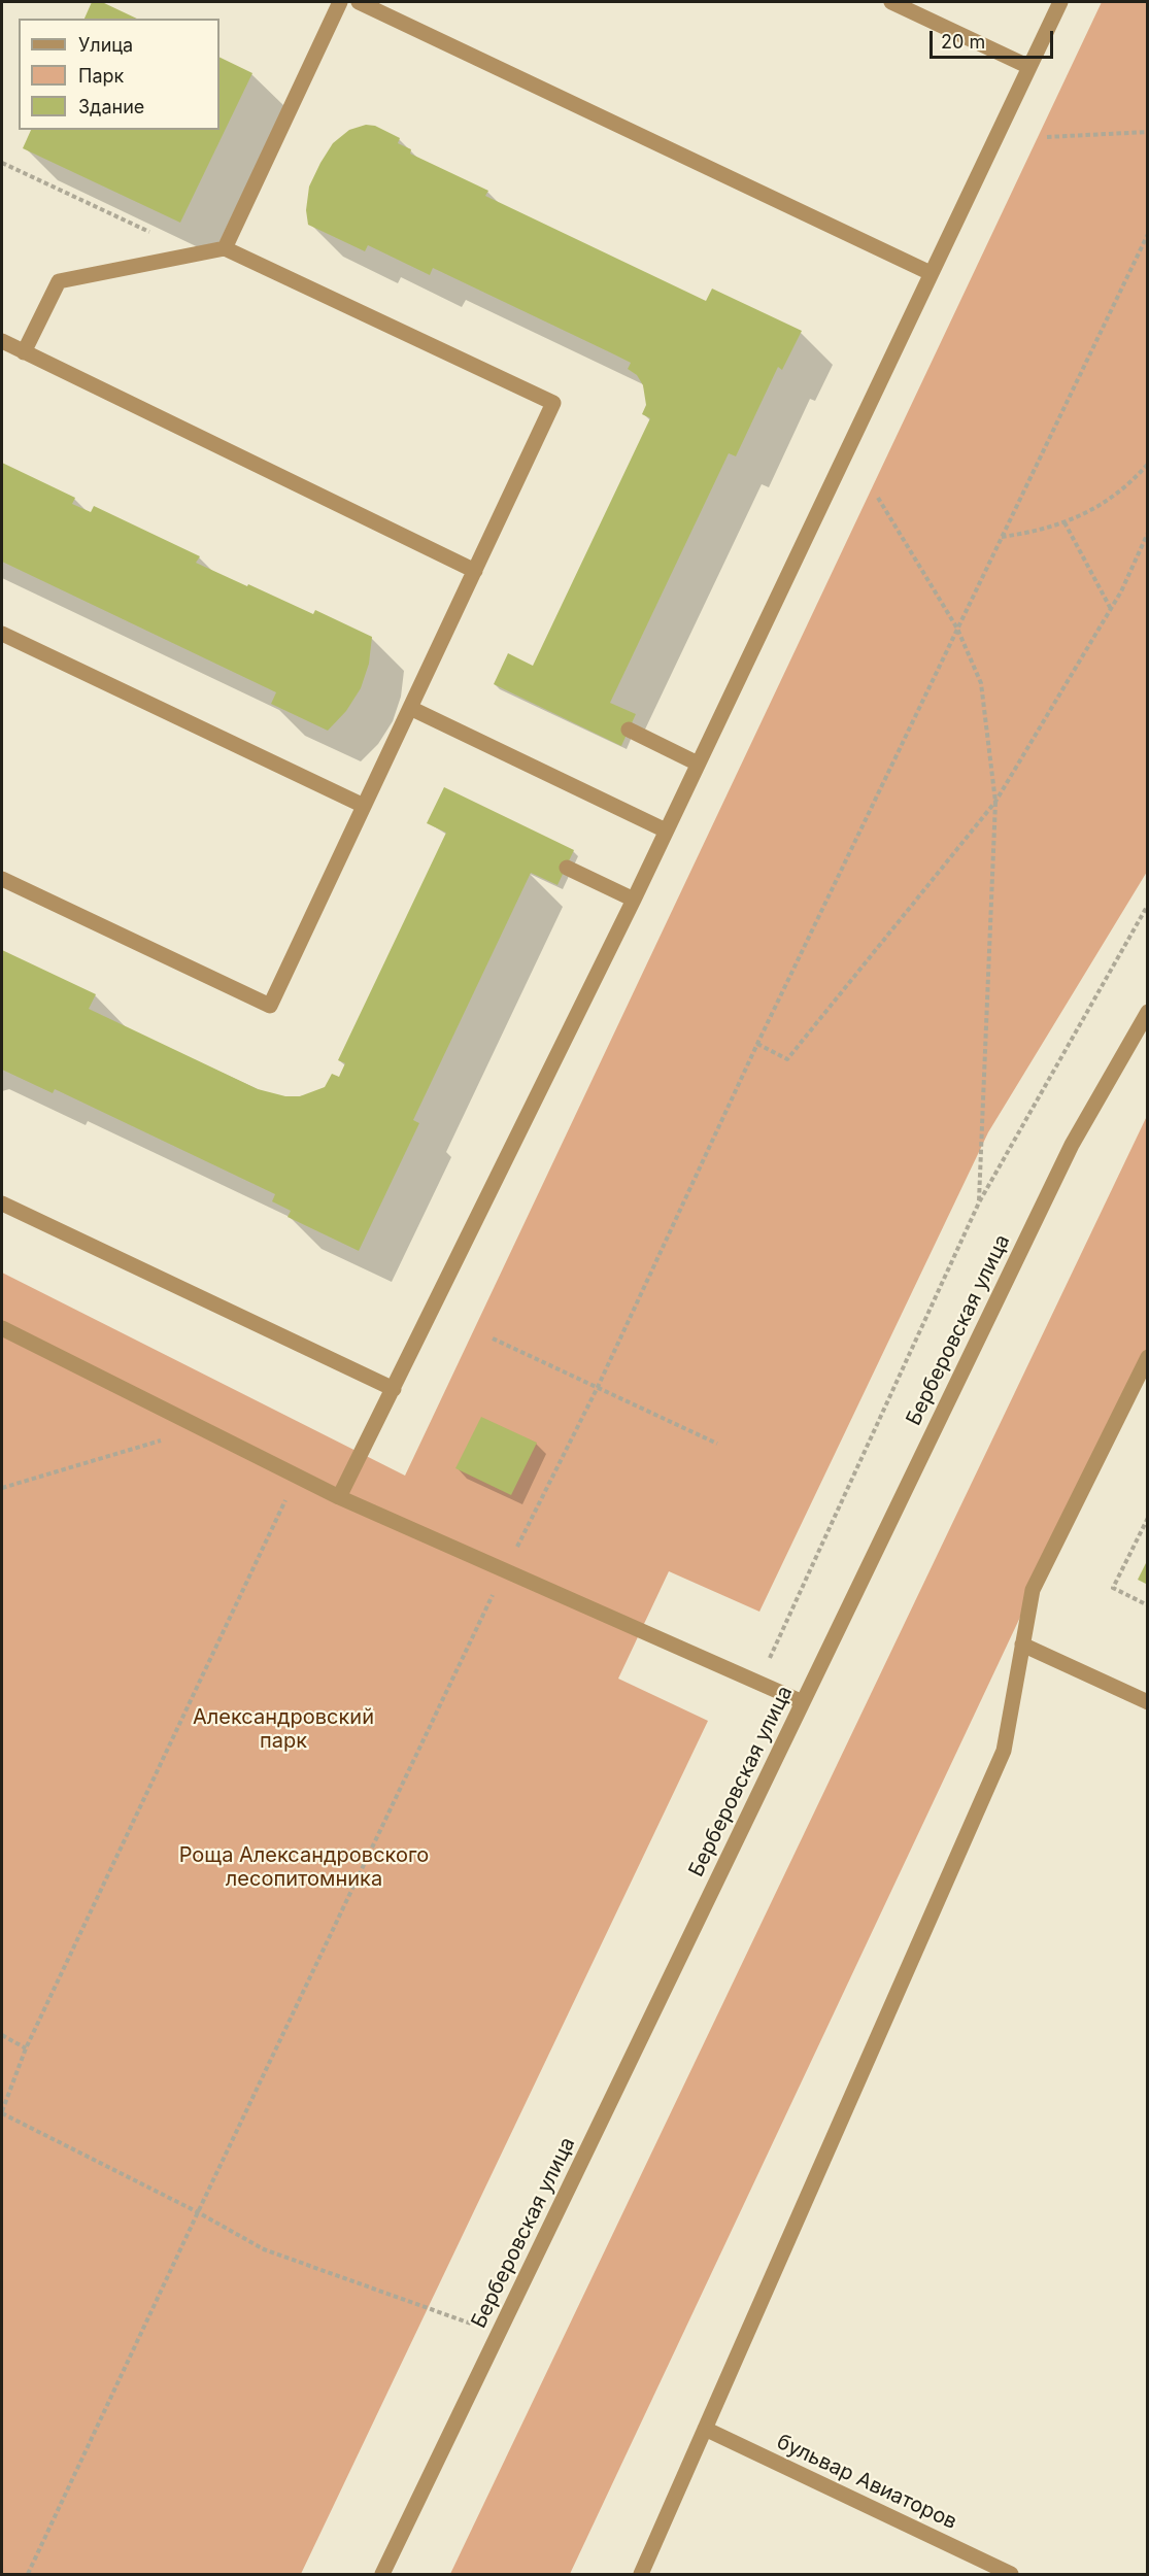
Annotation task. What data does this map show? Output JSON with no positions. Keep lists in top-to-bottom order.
{
  "streets": {
    "street": ["Берберовская улица", "бульвар Авиаторов"]
  },
  "parks": ["Александровский парк", "Роща Александровского лесопитомника"],
  "legend": ["Улица", "Парк", "Здание"],
  "scale_bar": "20 m"
}
